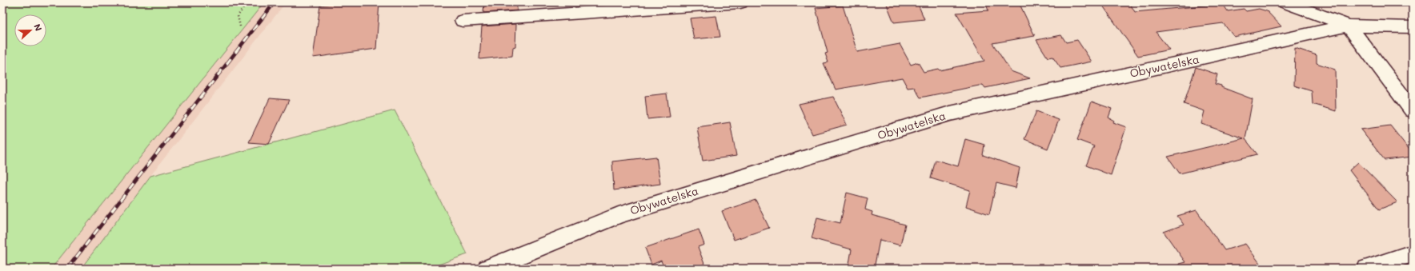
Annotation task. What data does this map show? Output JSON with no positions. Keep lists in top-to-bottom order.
{
  "streets": {
    "street": ["Obywatelska"]
  },
  "north": "right"
}
